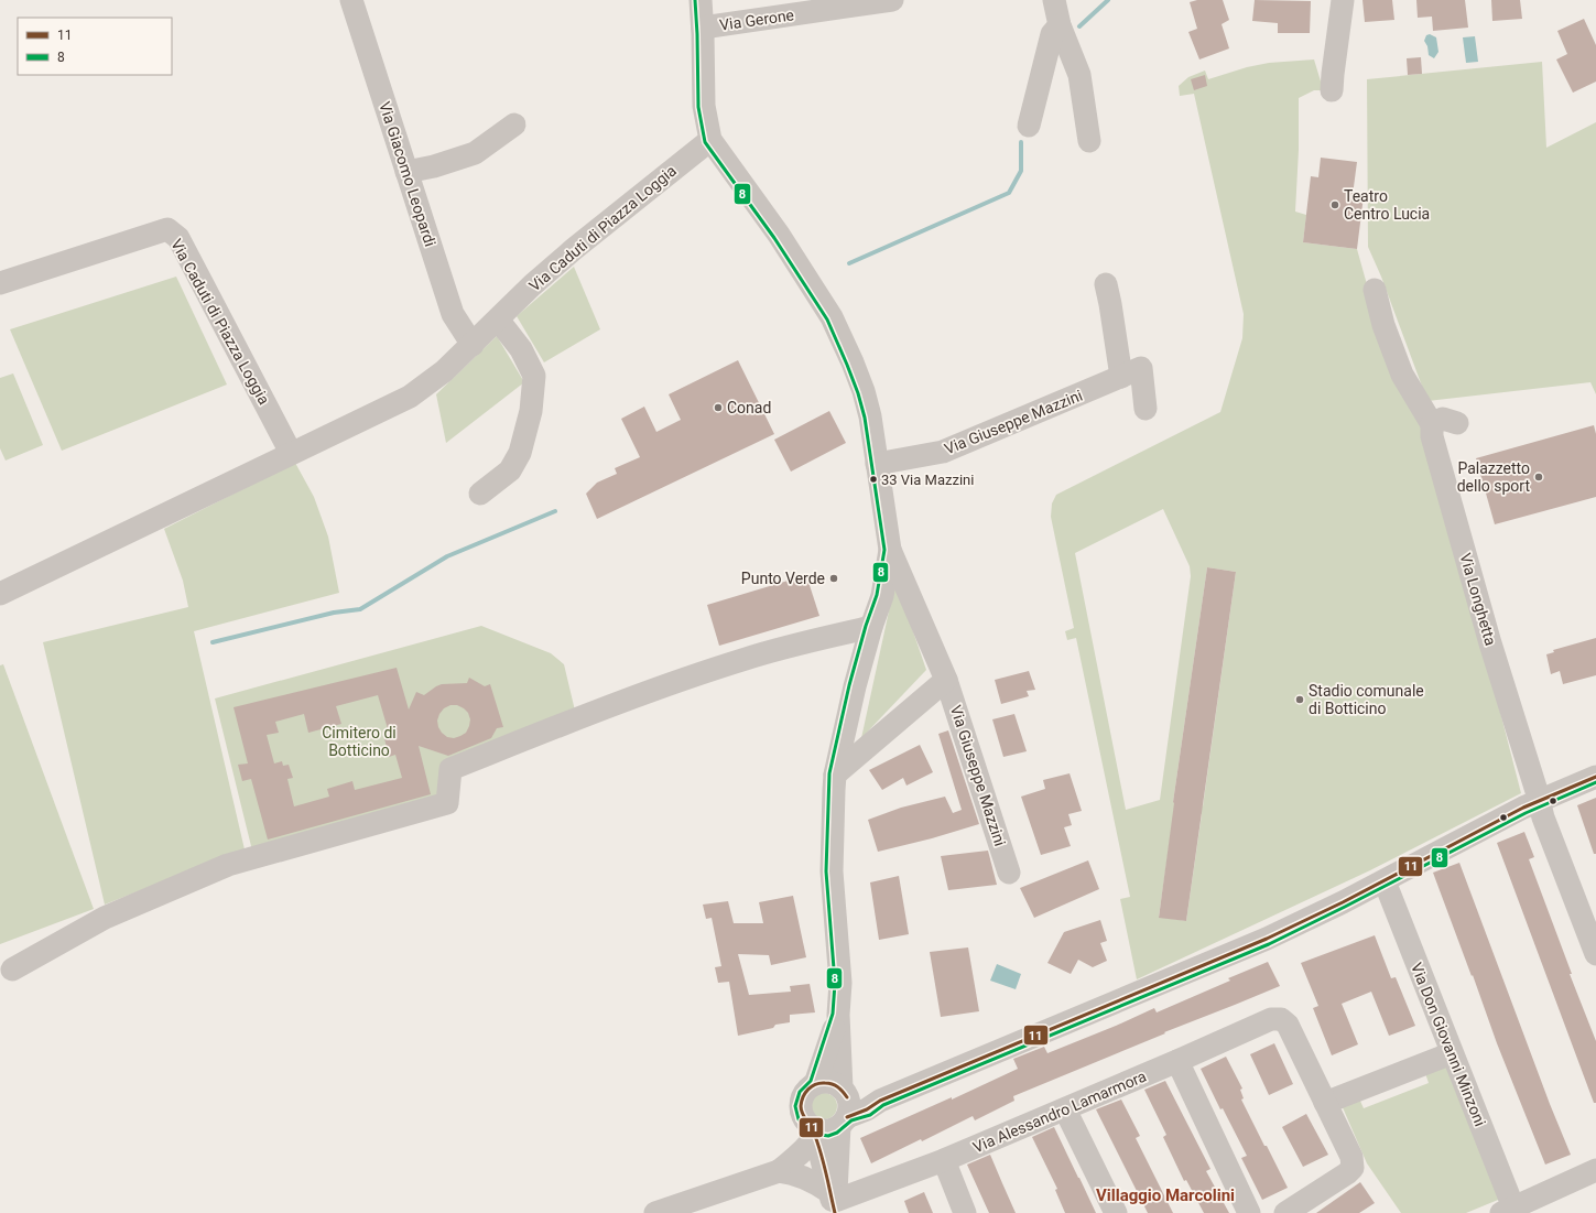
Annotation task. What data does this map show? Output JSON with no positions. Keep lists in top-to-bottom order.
{
  "streets": {
    "street": [
      "Via Gerone",
      "Via Giacomo Leopardi",
      "Via Caduti di Piazza Loggia",
      "Via Giuseppe Mazzini",
      "Via Longhetta",
      "Via Don Giovanni Minzoni",
      "Via Alessandro Lamarmora"
    ]
  },
  "crossings": [
    ["Via Gerone", "Via Giuseppe Mazzini"],
    ["Via Giacomo Leopardi", "Via Caduti di Piazza Loggia"],
    ["Via Caduti di Piazza Loggia", "Via Giuseppe Mazzini"],
    ["Via Giuseppe Mazzini", "Via Alessandro Lamarmora"]
  ],
  "districts": ["Villaggio Marcolini"],
  "parks": ["Cimitero di Botticino"],
  "places": [
    "Teatro Centro Lucia",
    "Conad",
    "Palazzetto dello sport",
    "33 Via Mazzini",
    "Punto Verde",
    "Stadio comunale di Botticino"
  ],
  "lines": ["transit line 8", "transit line 11"],
  "legend": ["11", "8"]
}
